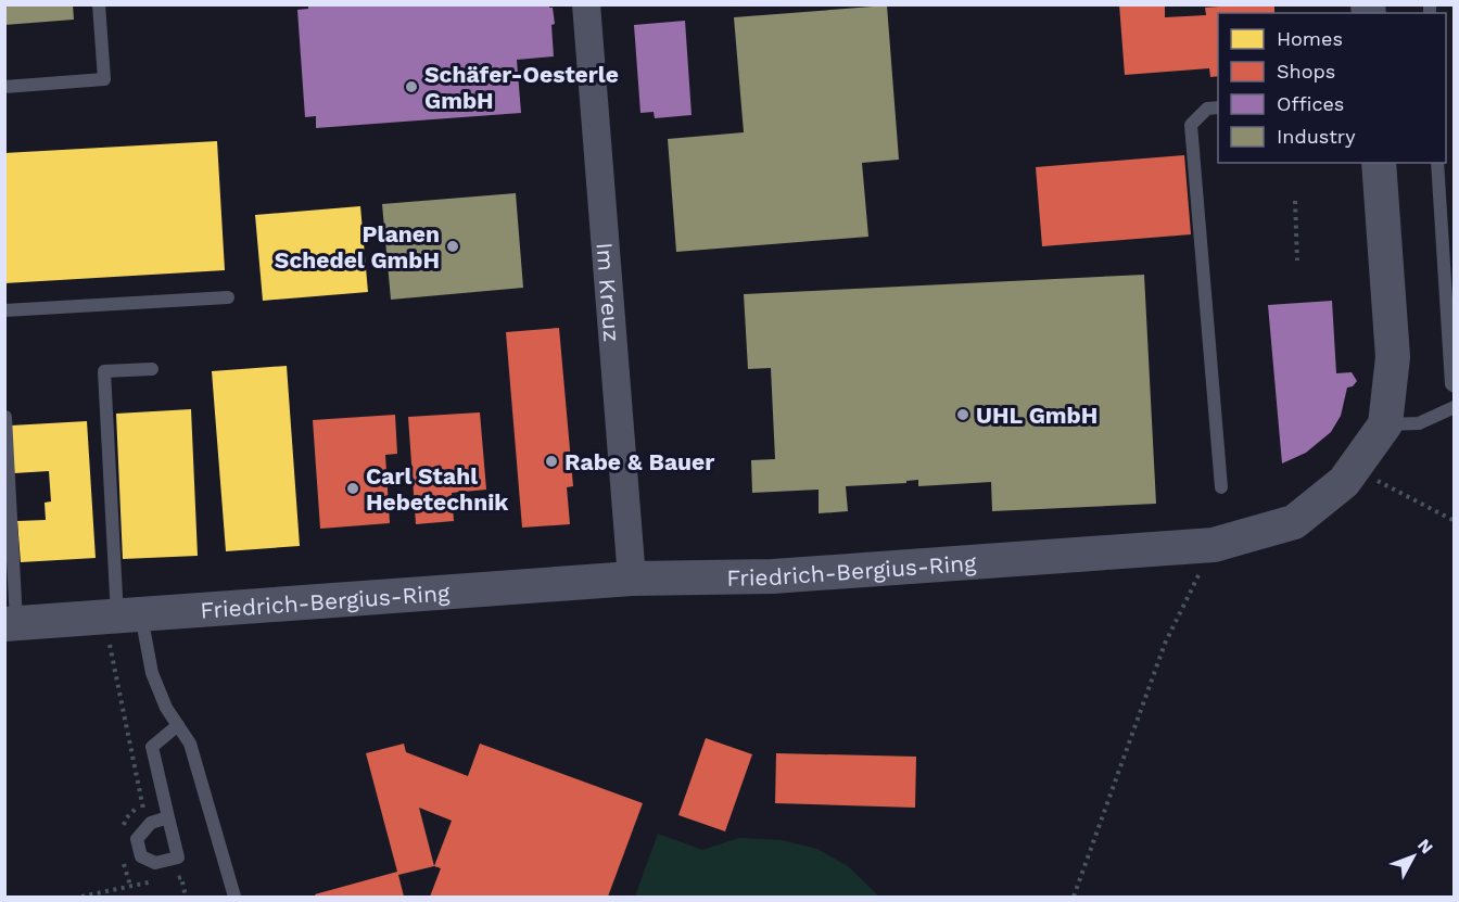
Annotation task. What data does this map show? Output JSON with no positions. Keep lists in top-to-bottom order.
{
  "streets": {
    "street": ["Im Kreuz", "Friedrich-Bergius-Ring"]
  },
  "crossings": [
    ["Im Kreuz", "Friedrich-Bergius-Ring"]
  ],
  "places": [
    "Schäfer-Oesterle GmbH",
    "Planen Schedel GmbH",
    "UHL GmbH",
    "Rabe & Bauer",
    "Carl Stahl Hebetechnik"
  ],
  "legend": [
    "Homes",
    "Shops",
    "Offices",
    "Industry"
  ],
  "north": "top right"
}
